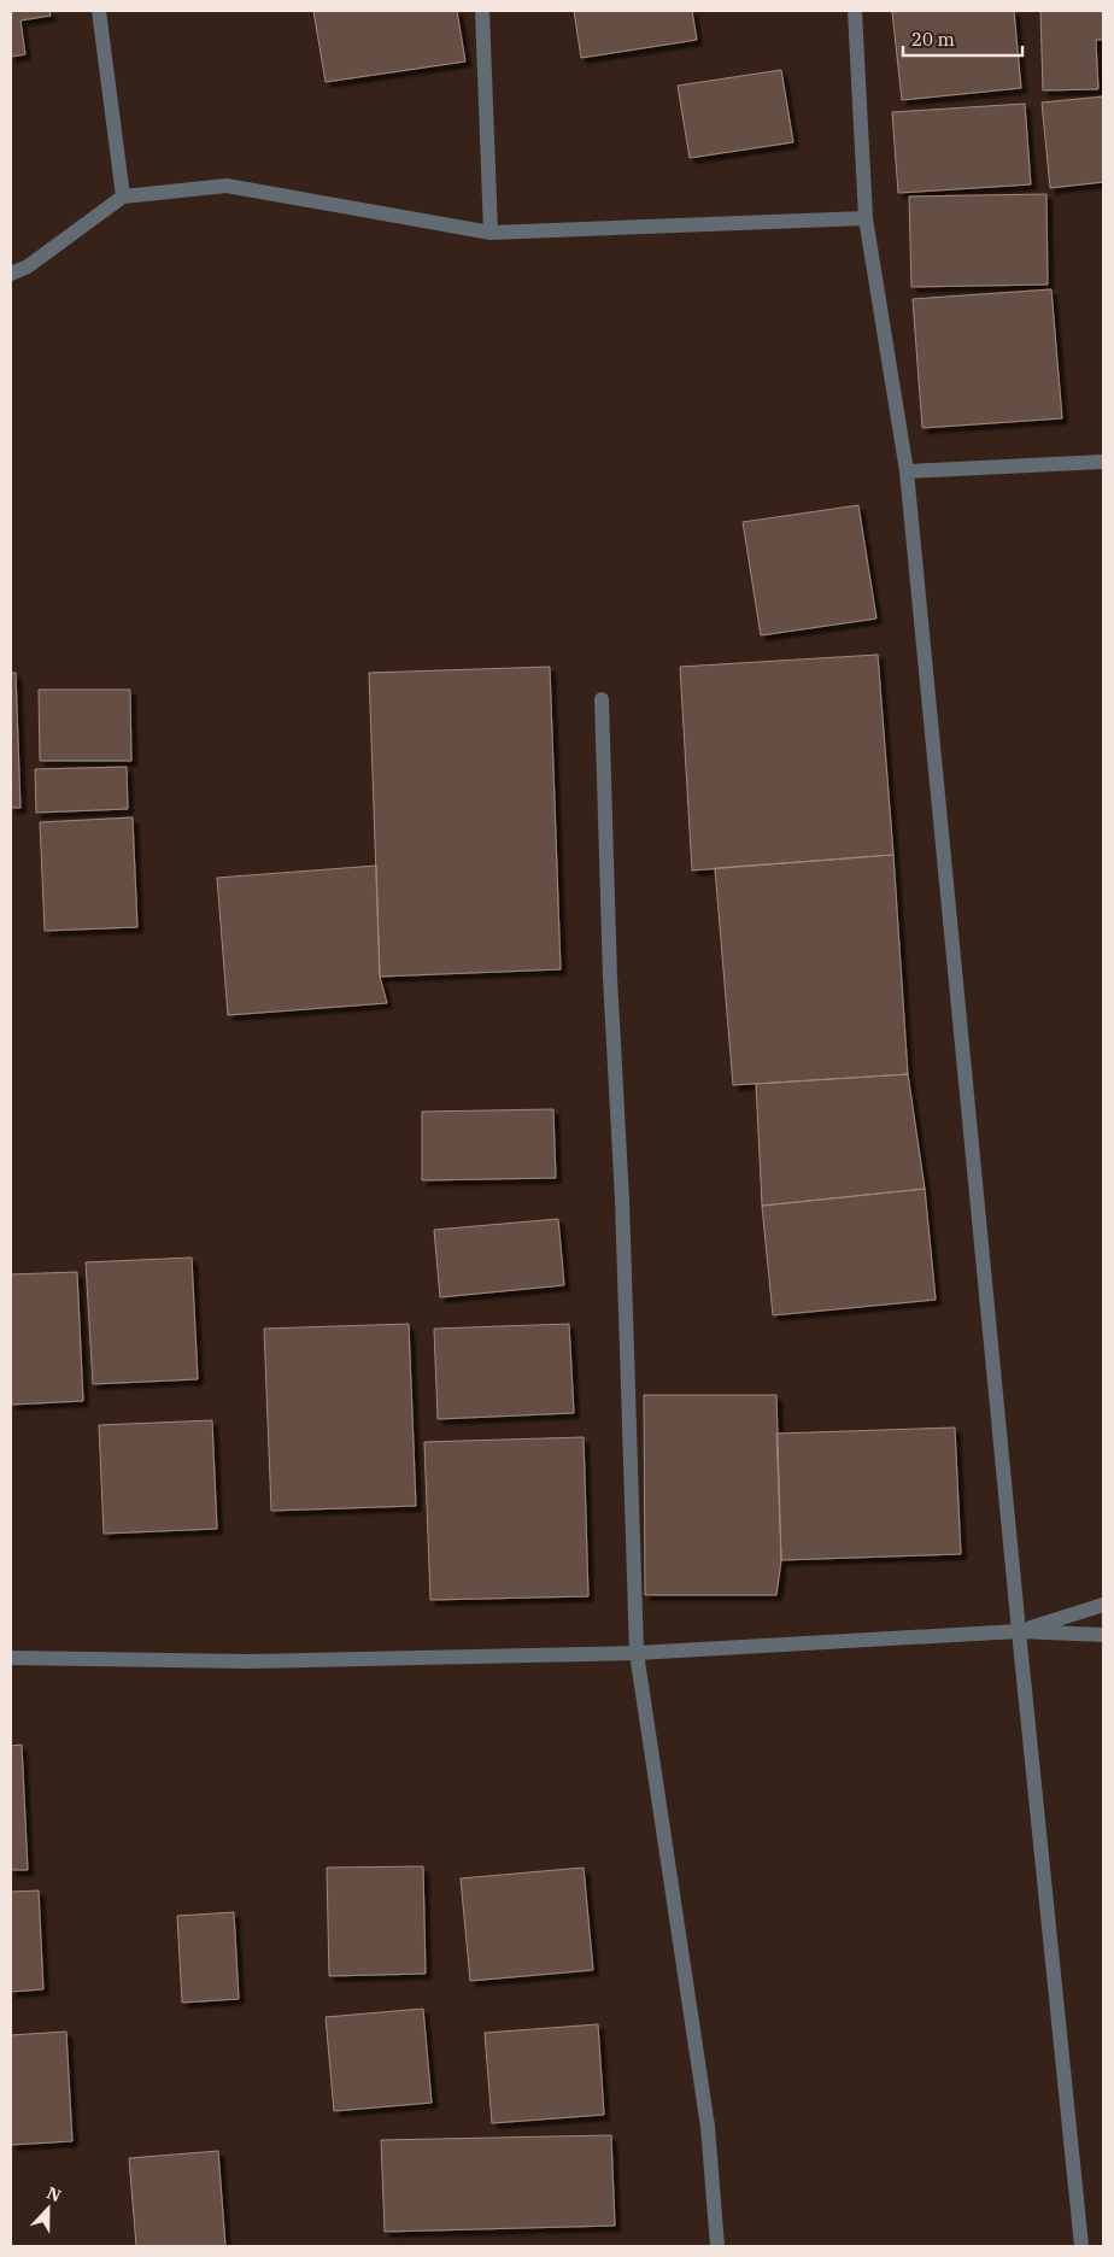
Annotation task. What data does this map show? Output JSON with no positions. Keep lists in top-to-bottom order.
{
  "scale_bar": "20 m",
  "north": "top"
}
